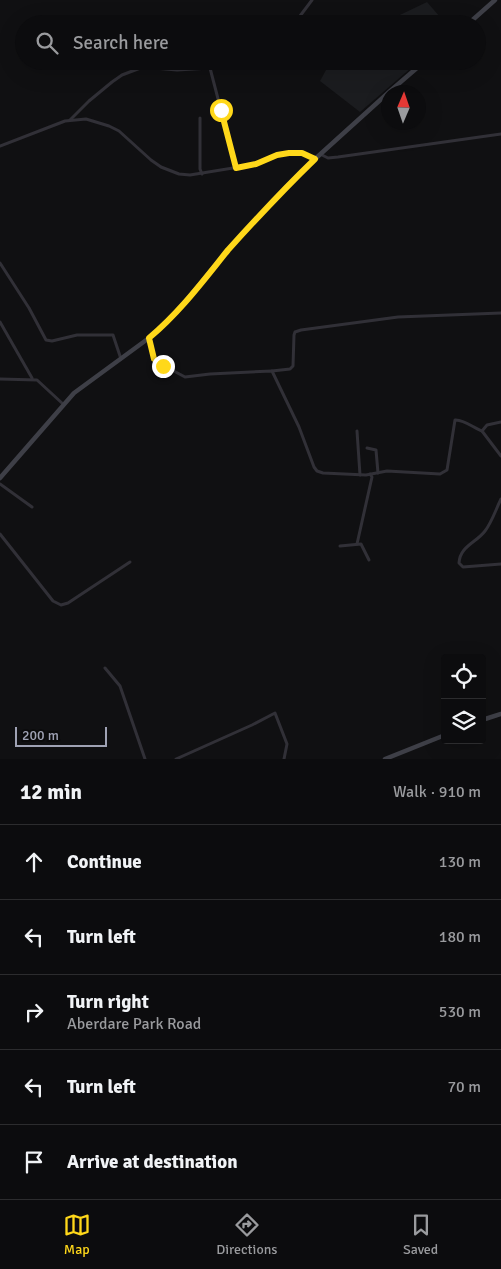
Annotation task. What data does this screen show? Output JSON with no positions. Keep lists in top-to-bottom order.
{
  "scale_bar": "200 m",
  "north": "top",
  "page": {
    "search": "Search here",
    "scale": "200 m",
    "heading": ["12 min", "Walk · 910 m"],
    "list": [
      ["Continue", "130 m"],
      ["Turn left", "180 m"],
      ["Turn right", "Aberdare Park Road", "530 m"],
      ["Turn left", "70 m"],
      "Arrive at destination"
    ],
    "nav": ["Map", "Directions", "Saved"]
  }
}
